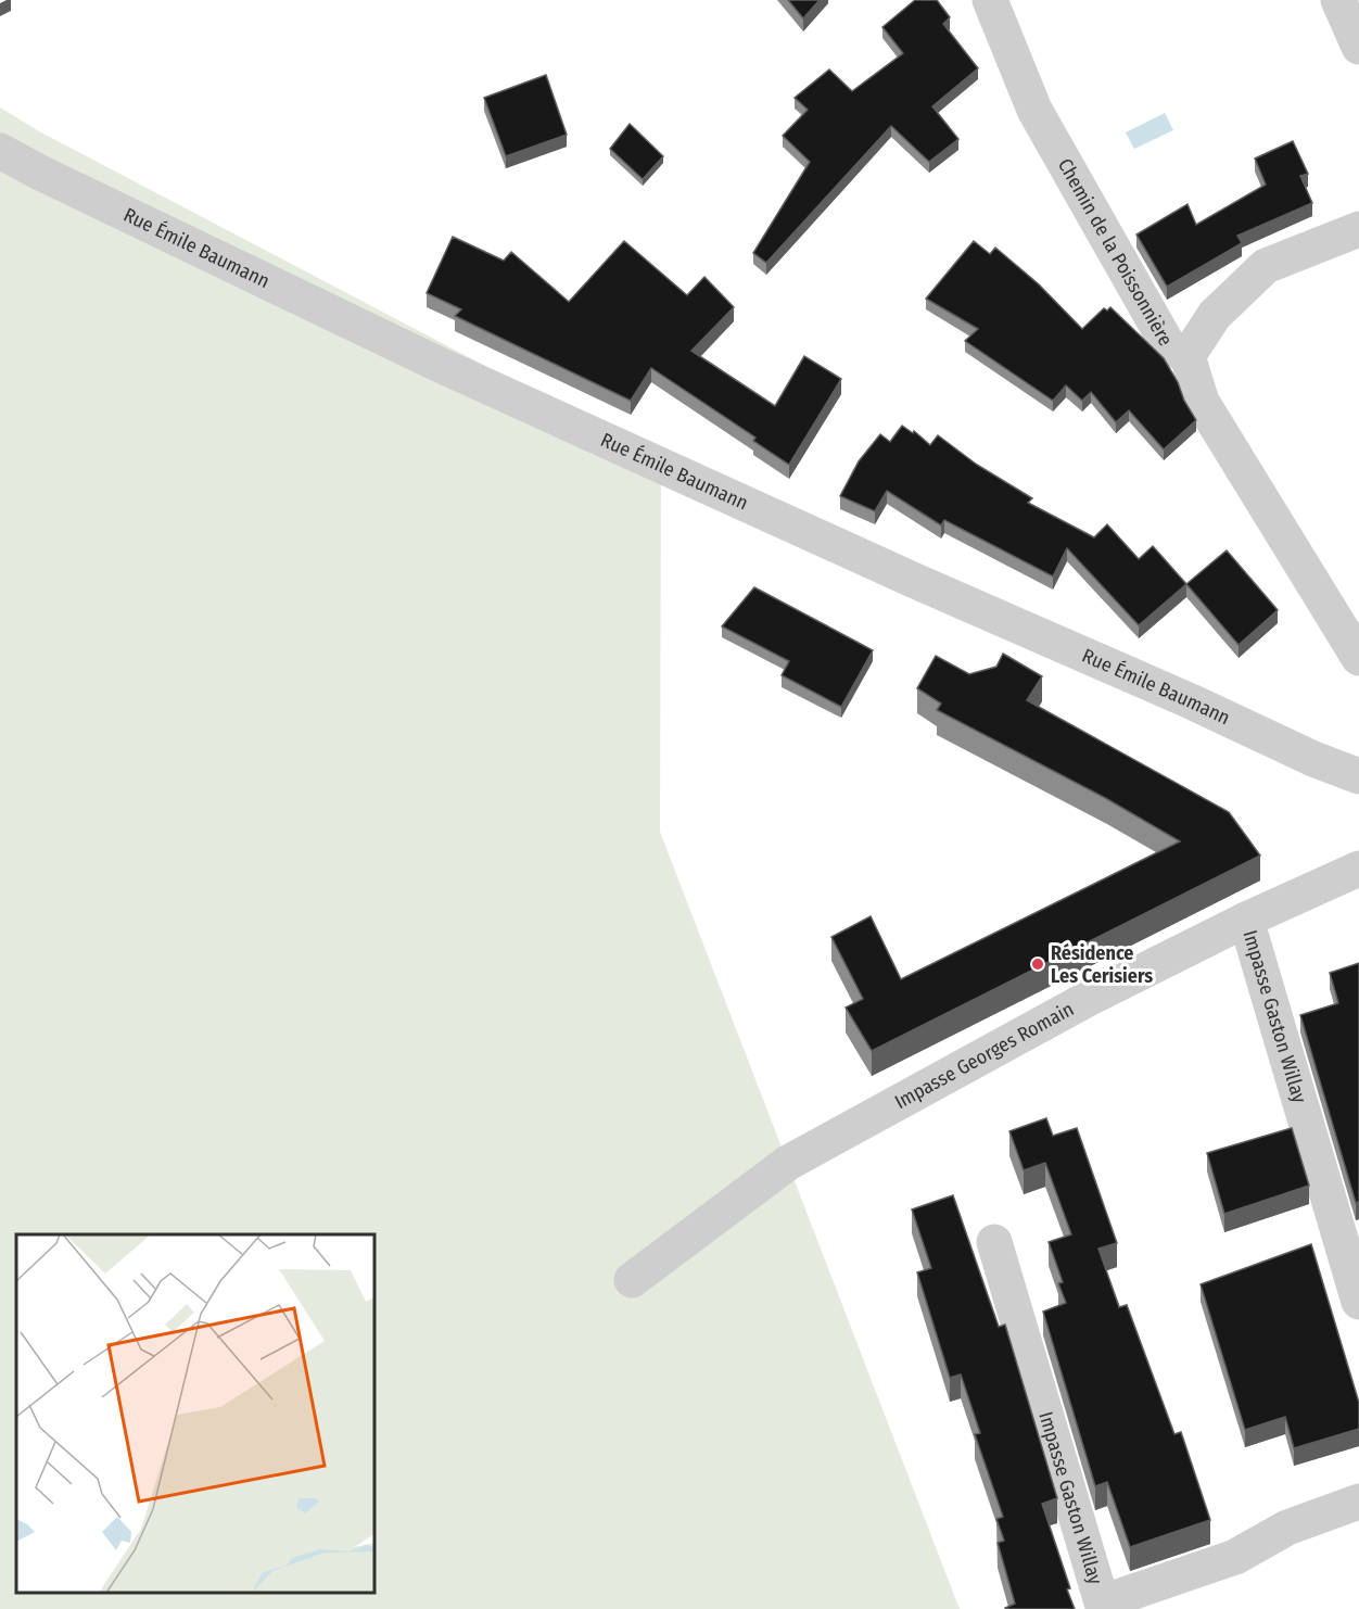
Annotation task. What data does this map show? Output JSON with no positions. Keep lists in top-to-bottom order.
{
  "streets": {
    "street": [
      "Rue Émile Baumann",
      "Chemin de la Poissonnière",
      "Impasse Gaston Willay",
      "Impasse Georges Romain"
    ]
  },
  "crossings": [
    ["Impasse Gaston Willay", "Impasse Georges Romain"]
  ],
  "places": ["Résidence Les Cerisiers"]
}
